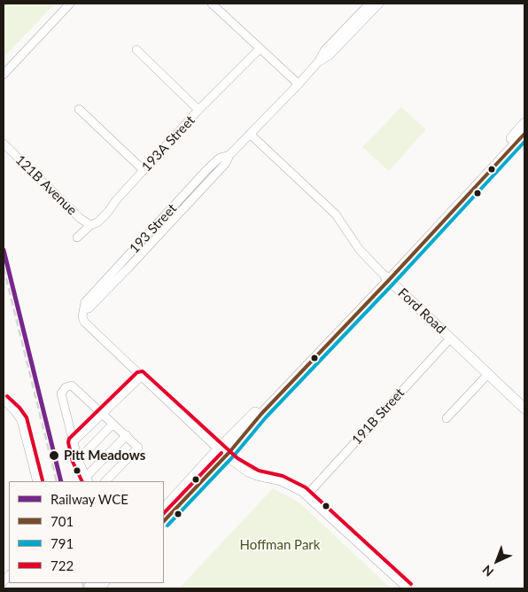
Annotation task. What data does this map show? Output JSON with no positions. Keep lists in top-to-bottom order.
{
  "streets": {
    "main road": ["Ford Road"],
    "street": [
      "193A Street",
      "121B Avenue",
      "193 Street",
      "191B Street"
    ]
  },
  "crossings": [
    ["193A Street", "121B Avenue"],
    ["193 Street", "Ford Road"],
    ["Ford Road", "191B Street"]
  ],
  "parks": ["Hoffman Park"],
  "places": ["Pitt Meadows"],
  "lines": [
    "transit line 701",
    "transit line 791",
    "rail line WCE",
    "transit line 722"
  ],
  "legend": [
    "Railway WCE",
    "701",
    "791",
    "722"
  ],
  "north": "bottom left"
}
